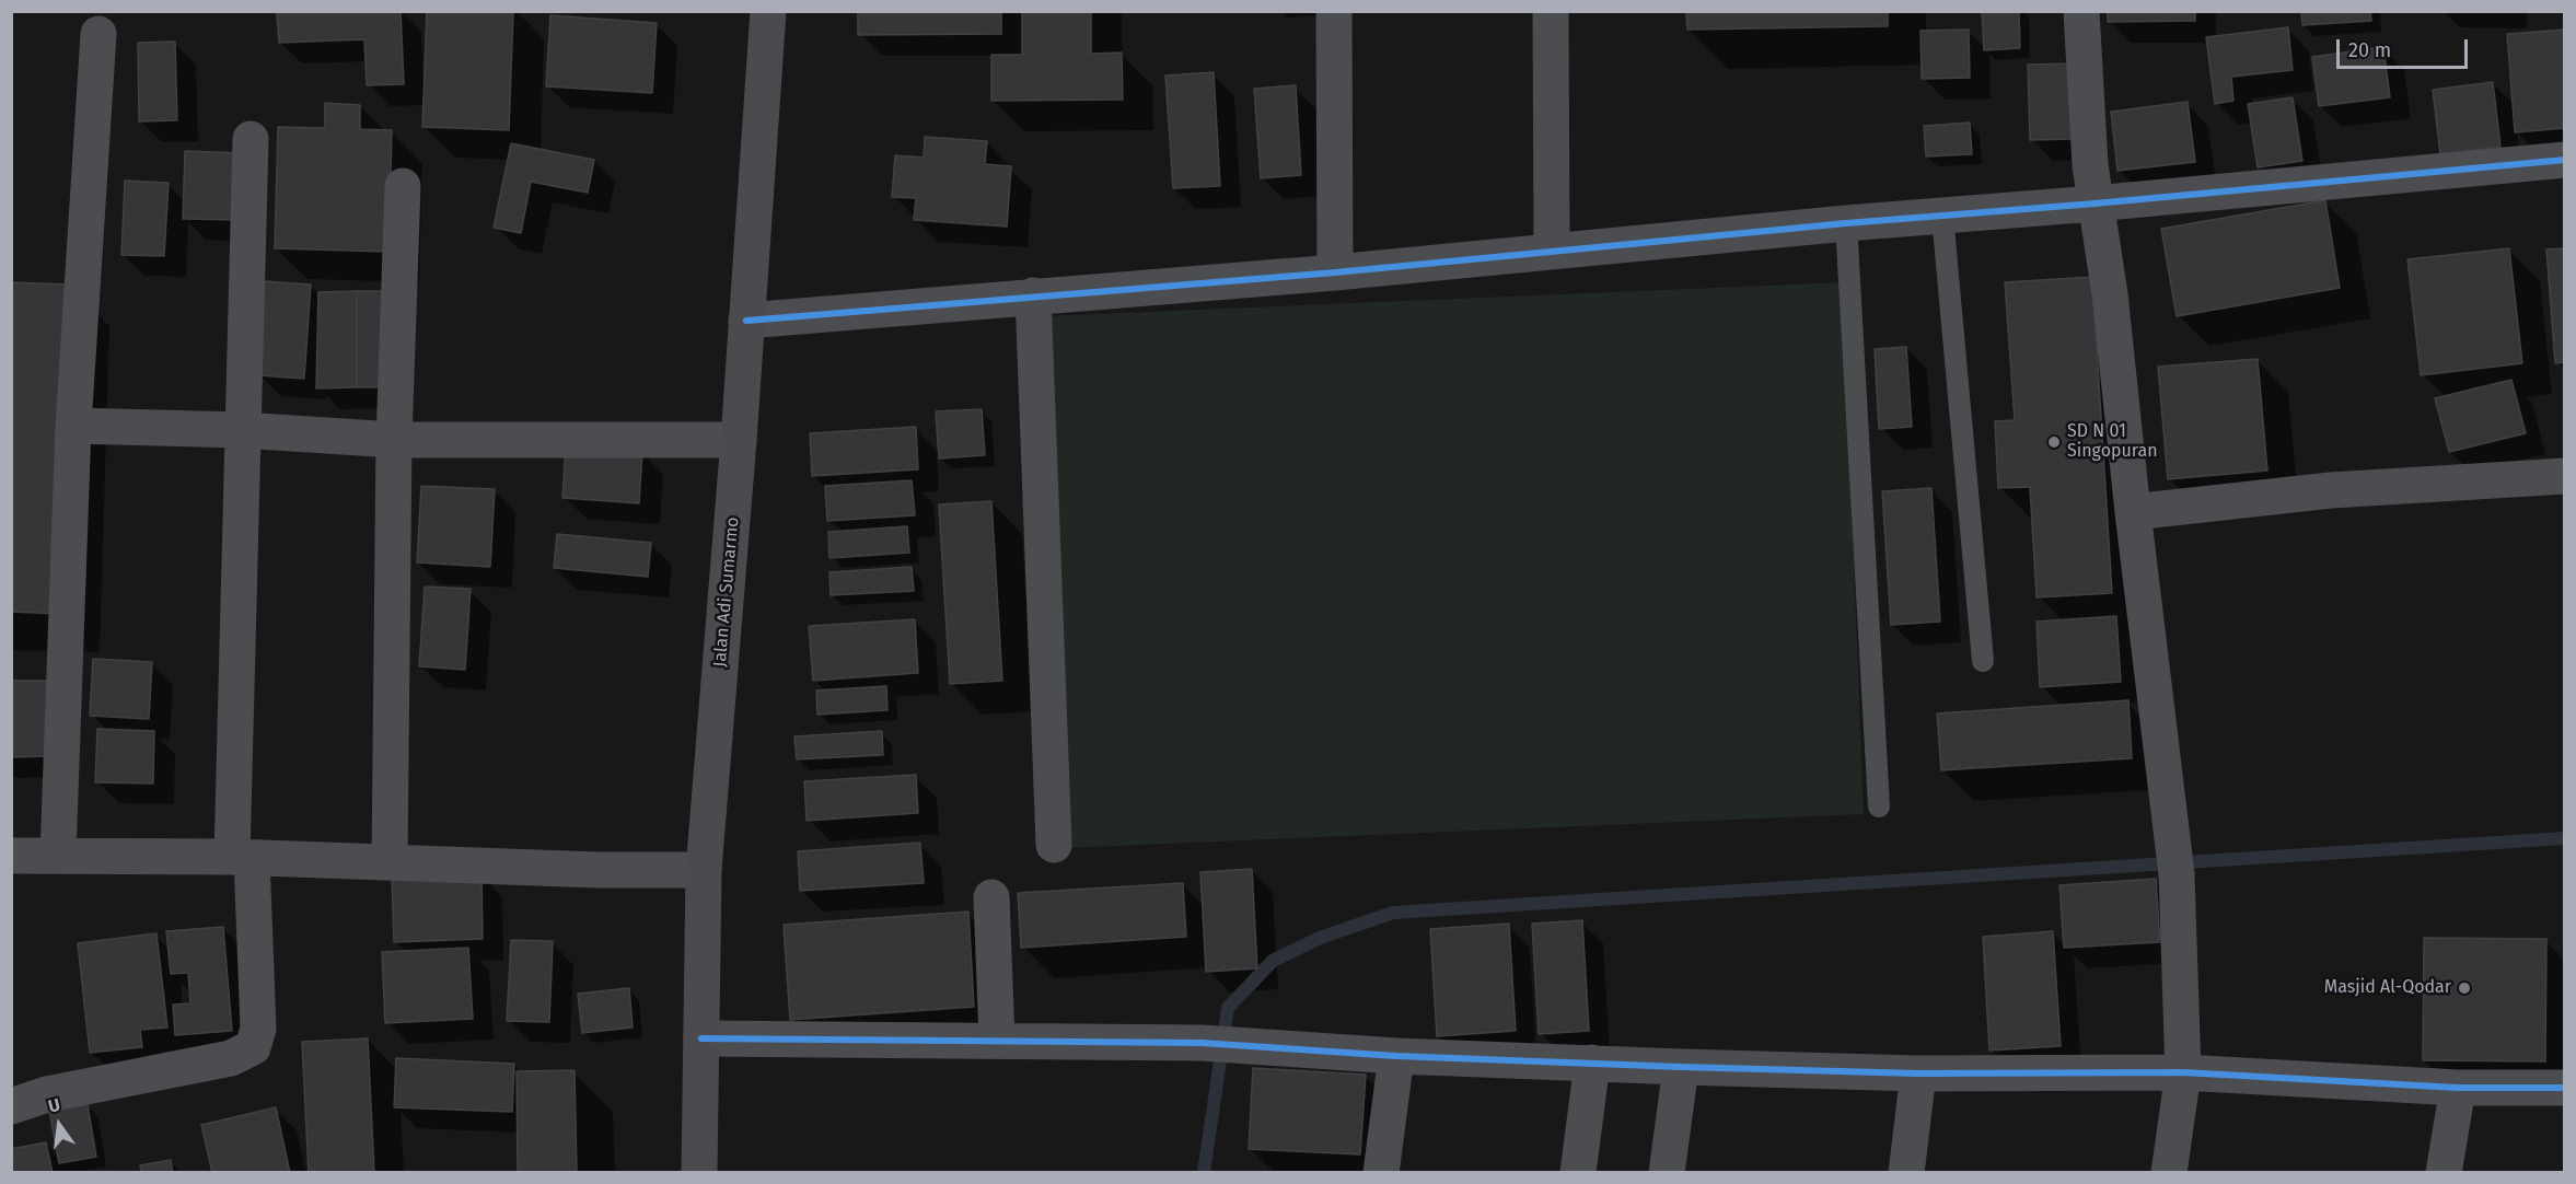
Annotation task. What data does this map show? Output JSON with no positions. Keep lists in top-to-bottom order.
{
  "streets": {
    "main road": ["Jalan Adi Sumarmo"]
  },
  "places": ["SD N 01 Singopuran", "Masjid Al-Qodar"],
  "scale_bar": "20 m",
  "north": "top"
}
